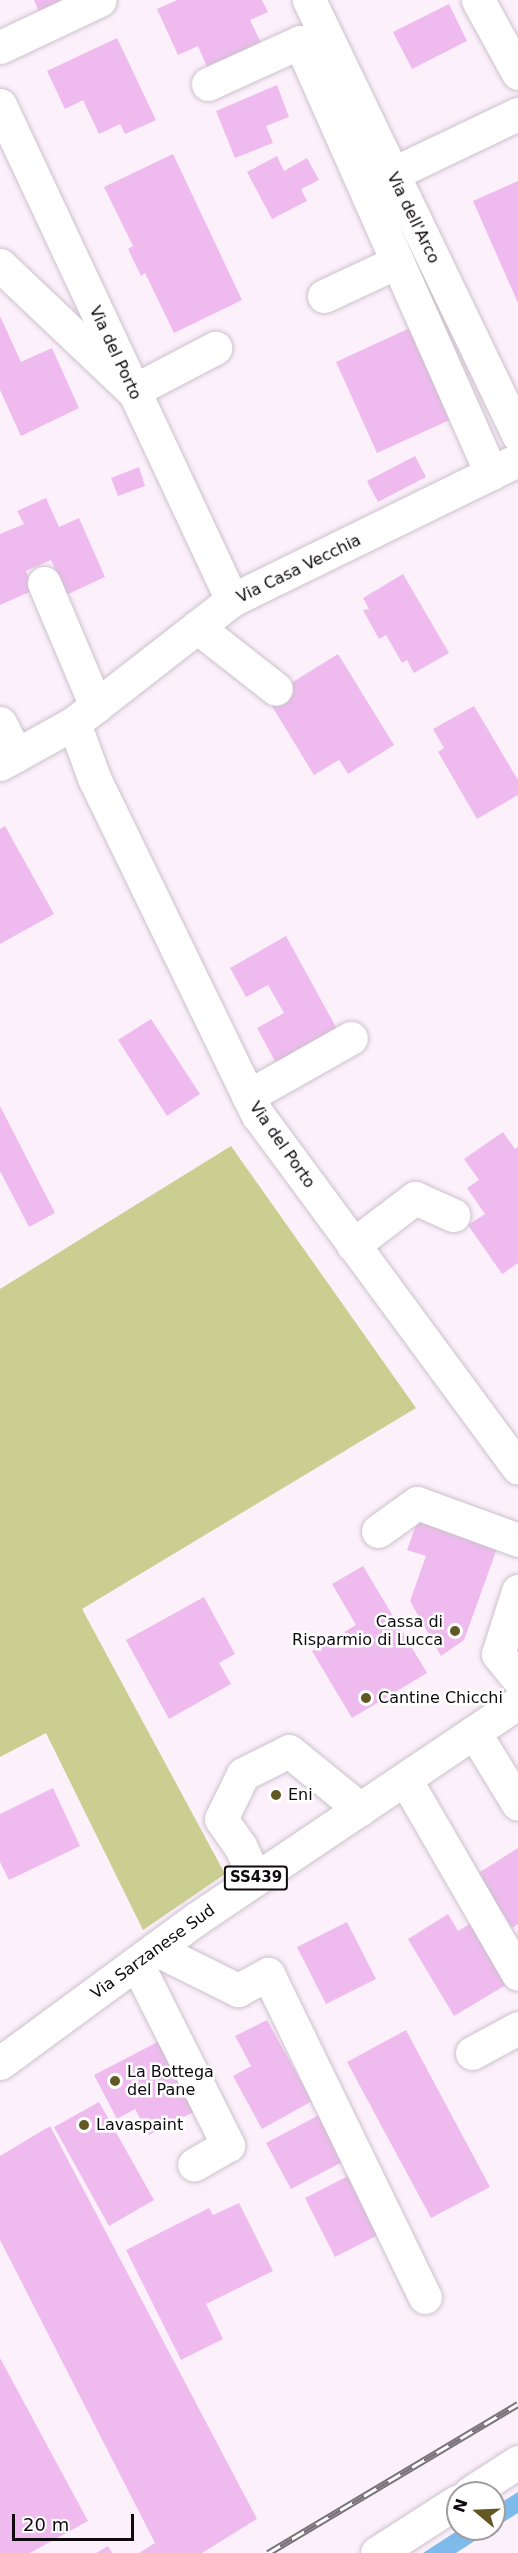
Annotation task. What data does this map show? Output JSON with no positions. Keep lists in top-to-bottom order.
{
  "streets": {
    "street": [
      "Via dell'Arco",
      "Via del Porto",
      "Via Casa Vecchia",
      "SS439",
      "Via Sarzanese Sud"
    ]
  },
  "crossings": [
    ["Via del Porto", "Via Casa Vecchia"]
  ],
  "places": [
    "Cassa di Risparmio di Lucca",
    "Cantine Chicchi",
    "Eni",
    "La Bottega del Pane",
    "Lavaspaint"
  ],
  "scale_bar": "20 m",
  "north": "left"
}
